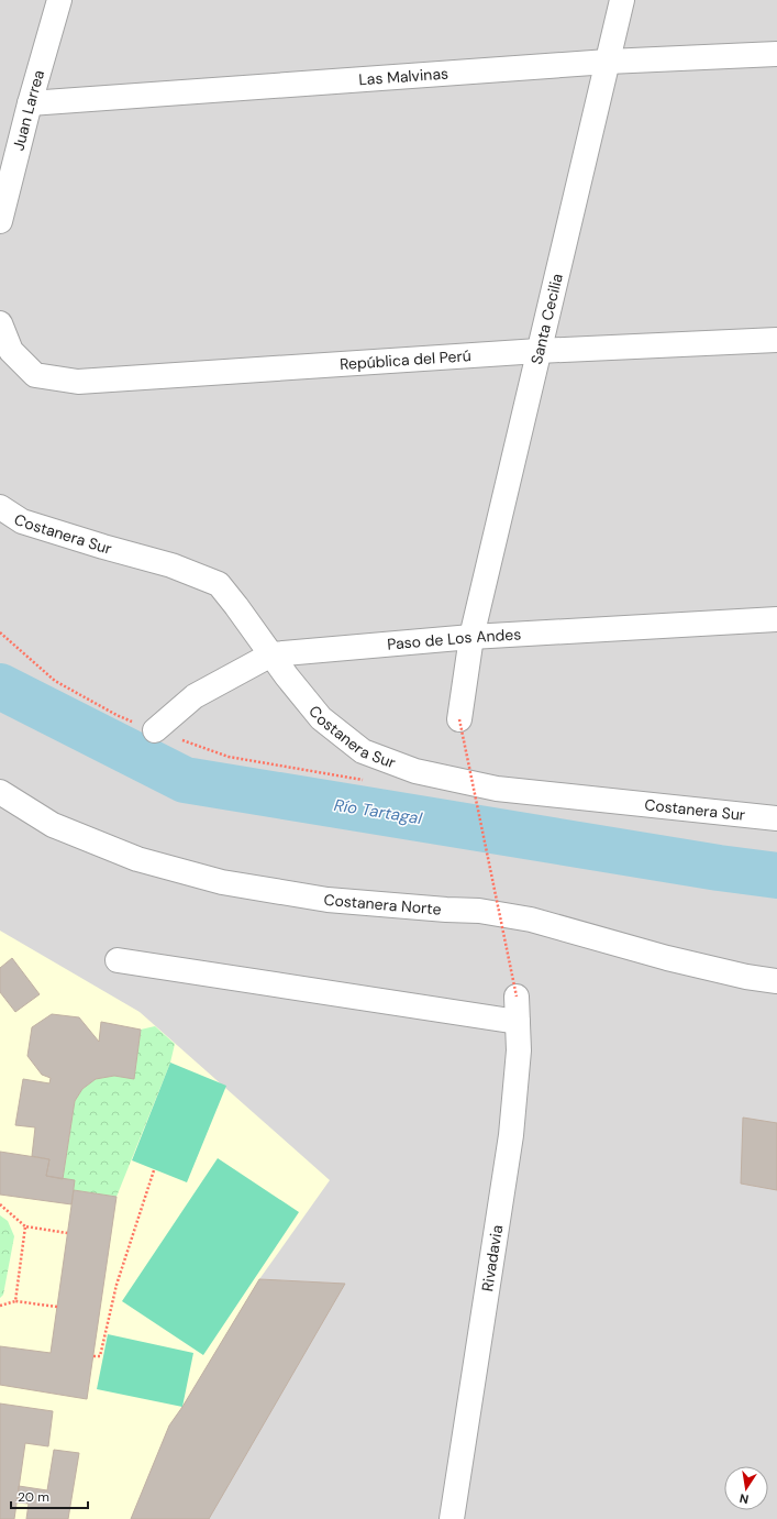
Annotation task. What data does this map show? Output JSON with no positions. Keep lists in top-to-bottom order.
{
  "streets": {
    "street": [
      "Las Malvinas",
      "Juan Larrea",
      "Santa Cecilia",
      "República del Perú",
      "Costanera Sur",
      "Paso de Los Andes",
      "Costanera Norte",
      "Rivadavia"
    ]
  },
  "crossings": [
    ["Las Malvinas", "Juan Larrea"],
    ["Las Malvinas", "Santa Cecilia"],
    ["Santa Cecilia", "República del Perú"],
    ["Santa Cecilia", "Paso de Los Andes"],
    ["Costanera Sur", "Paso de Los Andes"]
  ],
  "water": ["Río Tartagal"],
  "scale_bar": "20 m",
  "north": "bottom"
}
